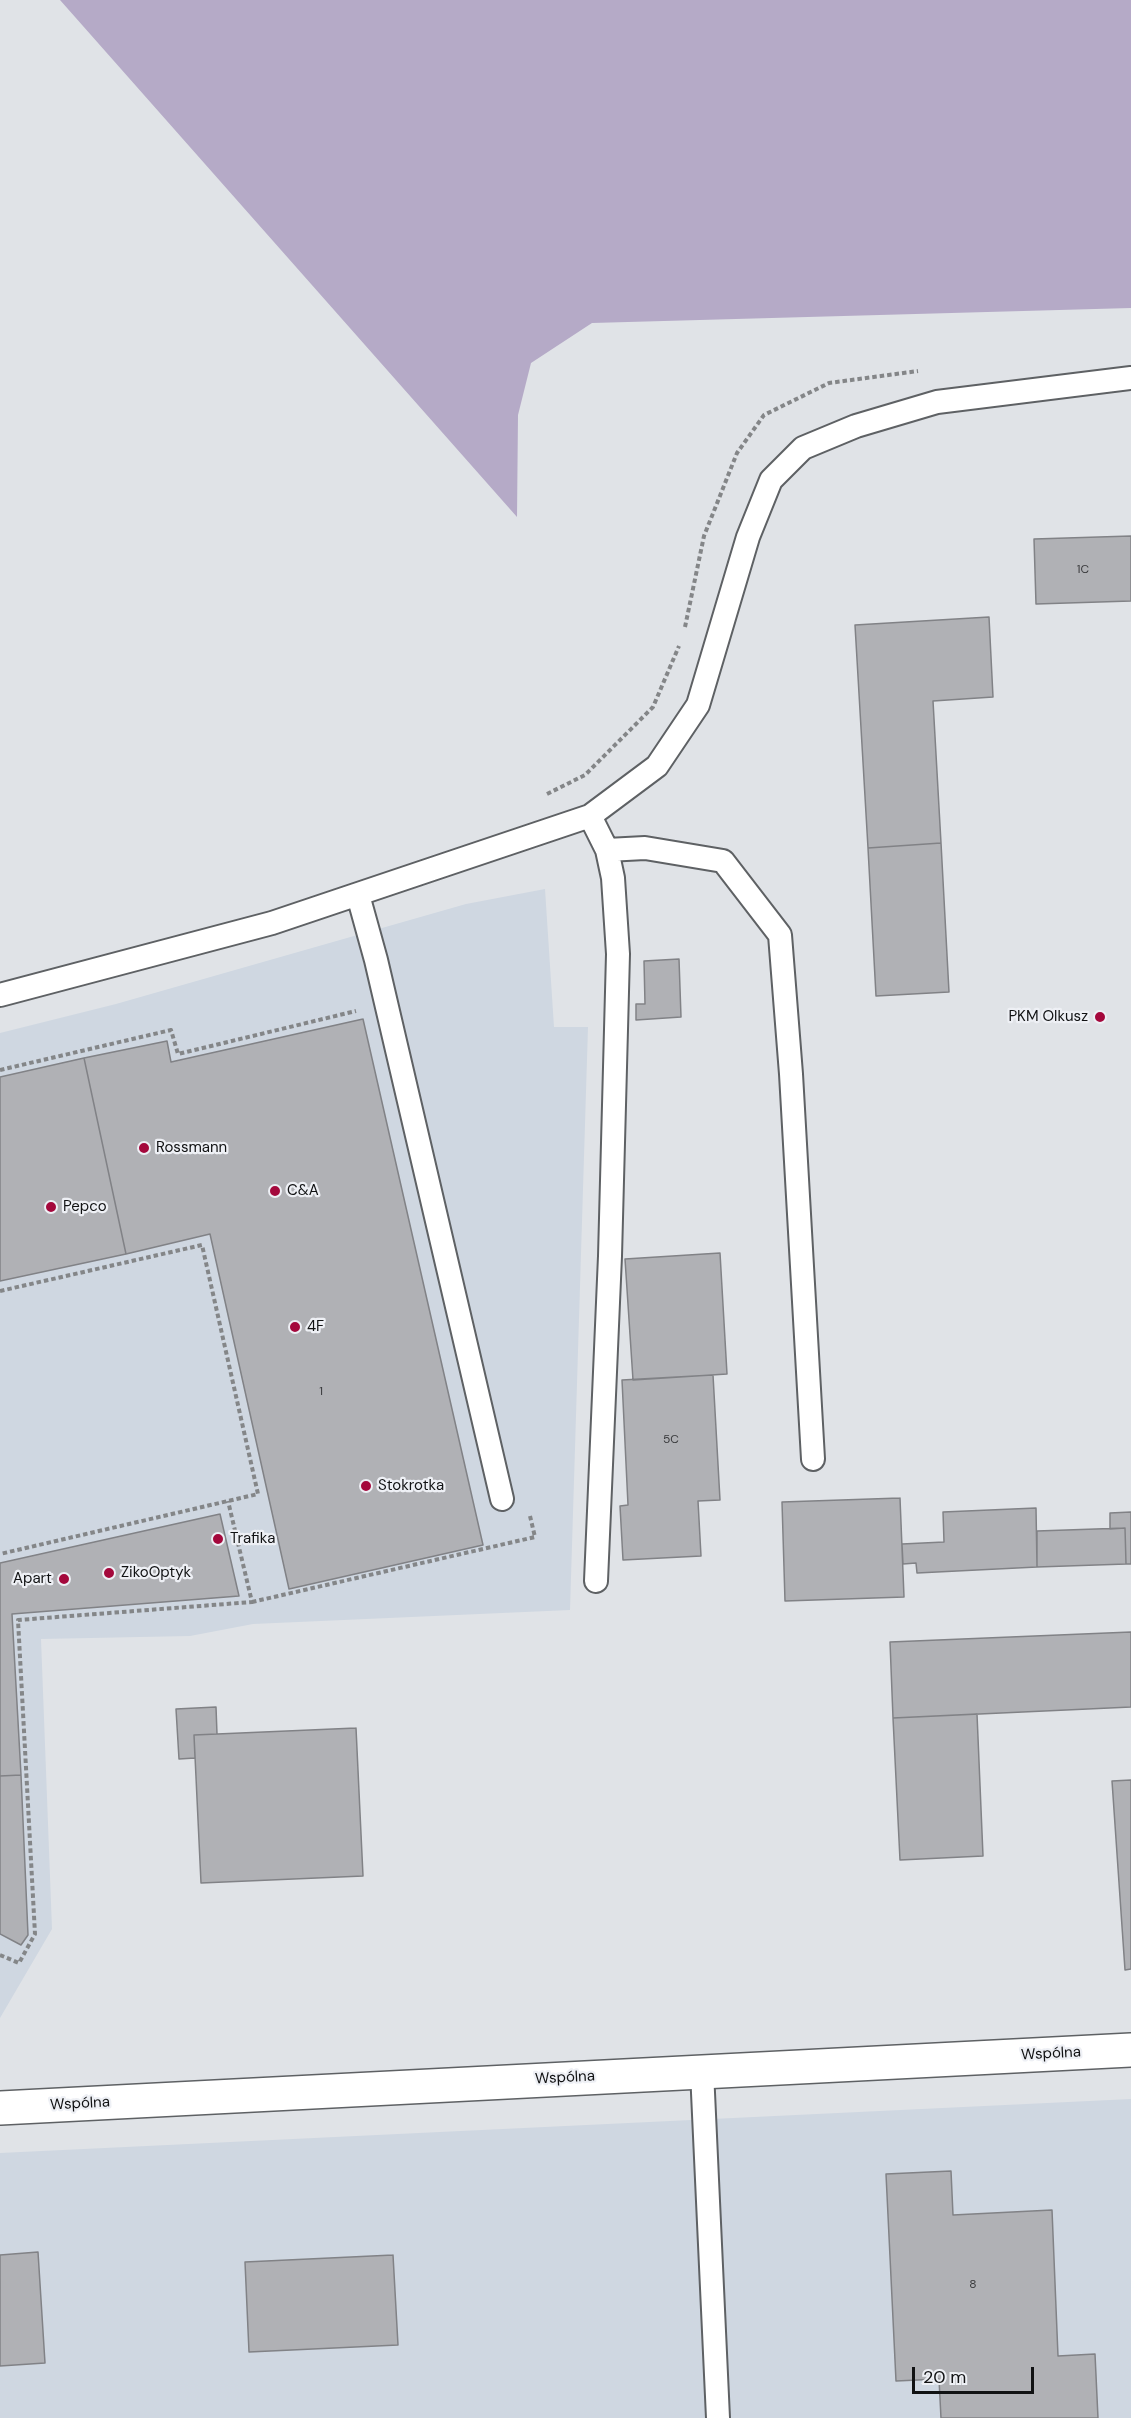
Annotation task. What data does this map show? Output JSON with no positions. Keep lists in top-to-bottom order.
{
  "streets": {
    "street": ["Wspólna"]
  },
  "places": [
    "PKM Olkusz",
    "Rossmann",
    "C&A",
    "Pepco",
    "4F",
    "Stokrotka",
    "Trafika",
    "ZikoOptyk",
    "Apart"
  ],
  "house_numbers": [
    "1C",
    "1",
    "5C",
    "8"
  ],
  "scale_bar": "20 m"
}
